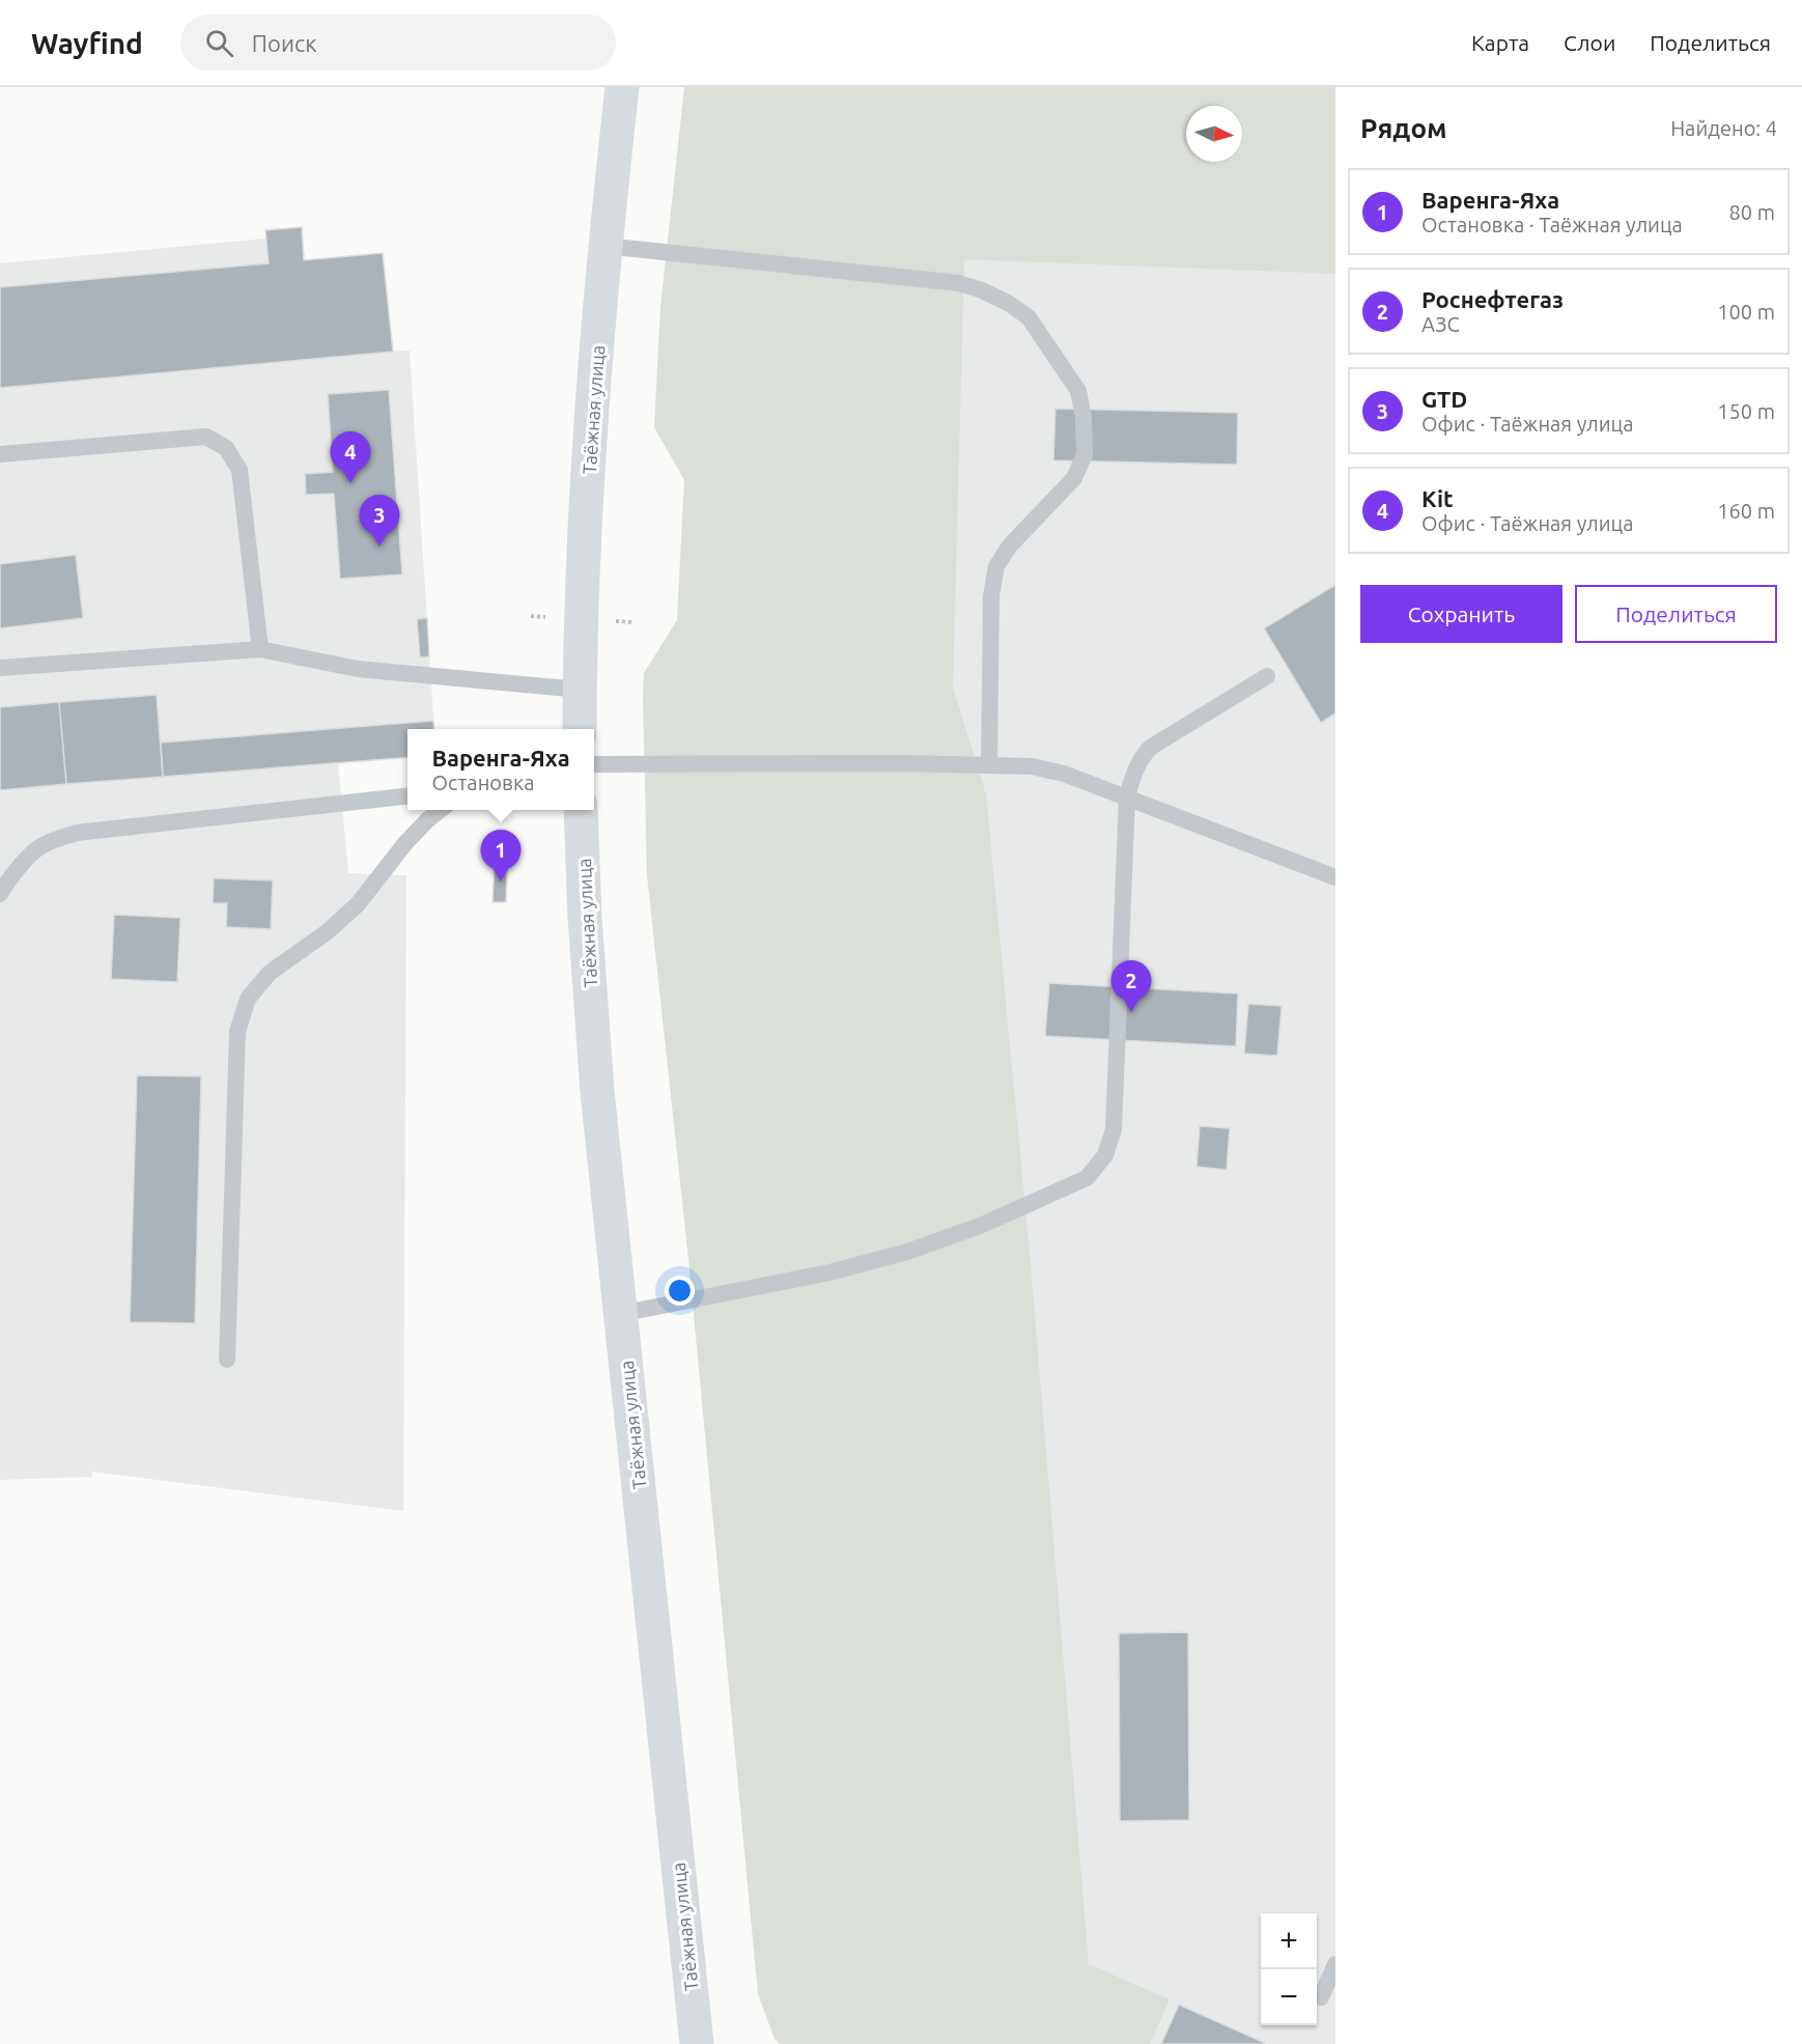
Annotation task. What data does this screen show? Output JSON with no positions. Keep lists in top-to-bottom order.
{
  "streets": {
    "highway": ["Таёжная улица"]
  },
  "north": "right",
  "page": {
    "header": "Wayfind",
    "search": "Поиск",
    "nav": ["Карта", "Слои", "Поделиться"],
    "heading": ["Рядом", "Найдено: 4"],
    "list": [
      {
        "mark": "1",
        "name": "Варенга-Яха",
        "note": "Остановка · Таёжная улица",
        "value": "80 m"
      },
      {
        "mark": "2",
        "name": "Роснефтегаз",
        "note": "АЗС",
        "value": "100 m"
      },
      {
        "mark": "3",
        "name": "GTD",
        "note": "Офис · Таёжная улица",
        "value": "150 m"
      },
      {
        "mark": "4",
        "name": "Kit",
        "note": "Офис · Таёжная улица",
        "value": "160 m"
      }
    ],
    "pins": [
      "4",
      "3",
      "1",
      "2"
    ],
    "buttons": ["Сохранить", "Поделиться"],
    "popup": ["Варенга-Яха", "Остановка"],
    "map_buttons": ["+", "−"]
  }
}
